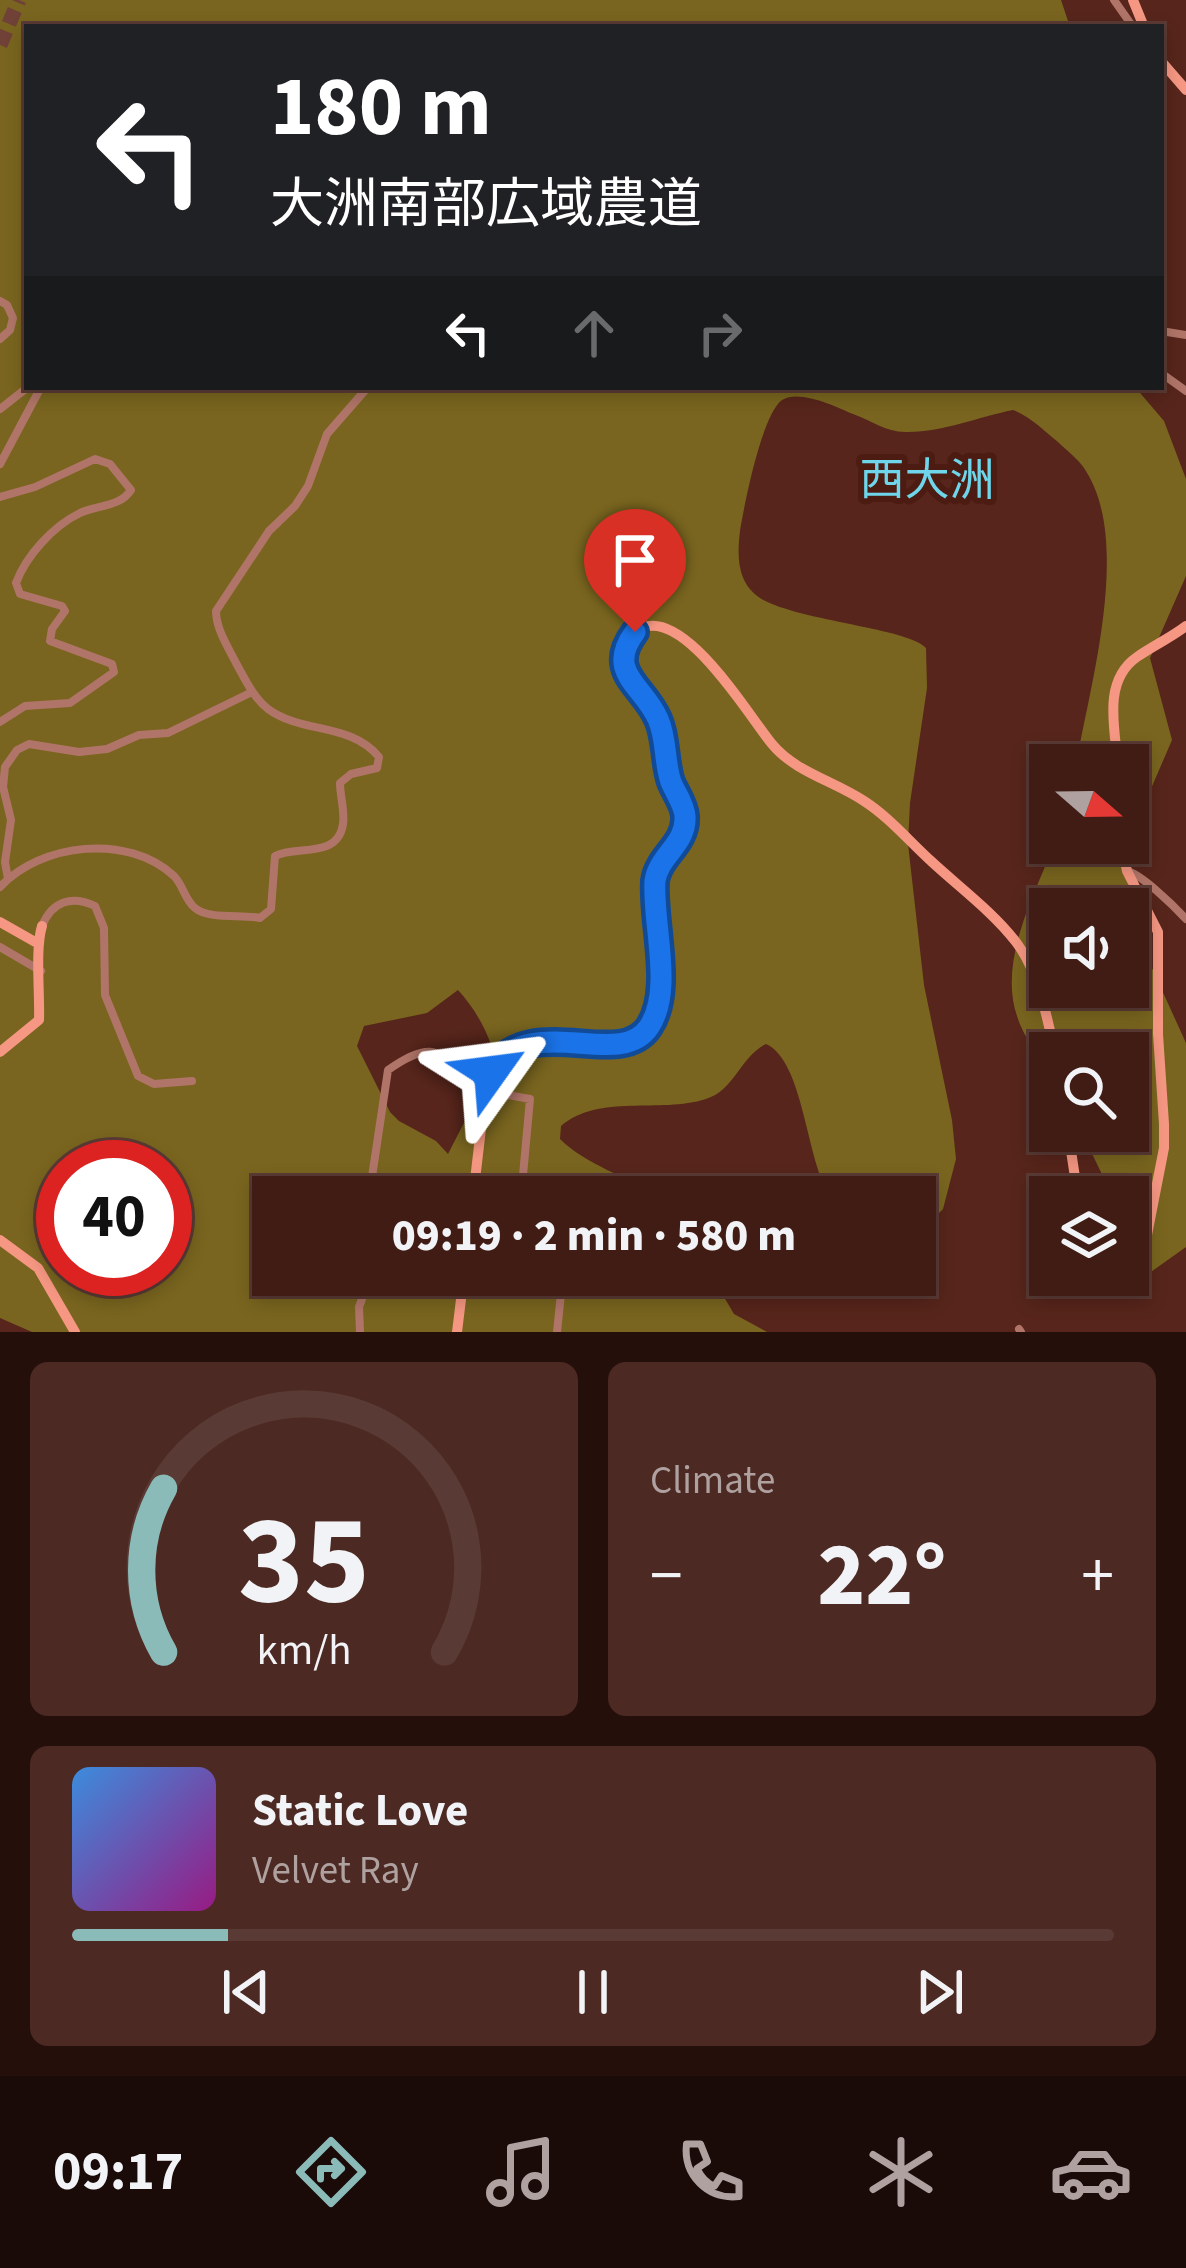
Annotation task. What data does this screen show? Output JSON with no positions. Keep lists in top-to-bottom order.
{
  "districts": ["西大洲"],
  "north": "right",
  "page": {
    "turn": ["180 m", "大洲南部広域農道"],
    "limit": "40",
    "trip": "09:19 · 2 min · 580 m",
    "tile": "Climate",
    "heat": ["−", "22°", "+"],
    "song": ["Static Love", "Velvet Ray"],
    "tabs": "09:17",
    "gauge": ["35", "km/h"]
  }
}
